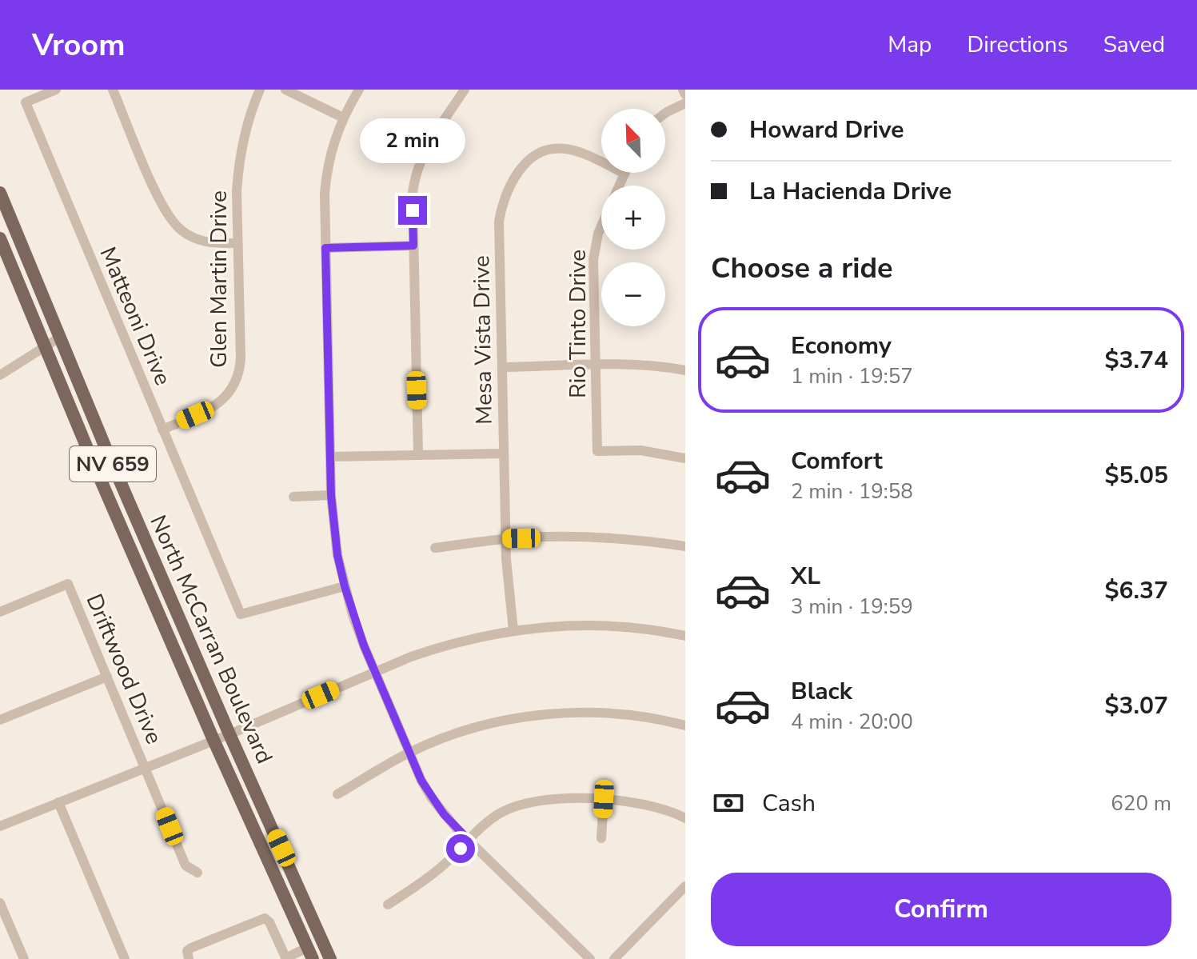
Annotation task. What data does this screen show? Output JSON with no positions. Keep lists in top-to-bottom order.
{
  "streets": {
    "main road": ["NV 659", "North McCarran Boulevard"],
    "street": [
      "Glen Martin Drive",
      "Matteoni Drive",
      "Rio Tinto Drive",
      "Mesa Vista Drive",
      "Driftwood Drive"
    ]
  },
  "crossings": [
    ["Glen Martin Drive", "Matteoni Drive"],
    ["Rio Tinto Drive", "Mesa Vista Drive"]
  ],
  "north": "top left",
  "page": {
    "header": "Vroom",
    "nav": ["Map", "Directions", "Saved"],
    "banner": ["Howard Drive", "La Hacienda Drive"],
    "map_buttons": ["+", "−"],
    "bubble": "2 min",
    "heading": "Choose a ride",
    "list": [
      {
        "name": "Economy",
        "note": "1 min · 19:57",
        "value": "$3.74"
      },
      {
        "name": "Comfort",
        "note": "2 min · 19:58",
        "value": "$5.05"
      },
      {
        "name": "XL",
        "note": "3 min · 19:59",
        "value": "$6.37"
      },
      {
        "name": "Black",
        "note": "4 min · 20:00",
        "value": "$3.07"
      }
    ],
    "pay": ["Cash", "620 m"],
    "buttons": "Confirm"
  }
}
